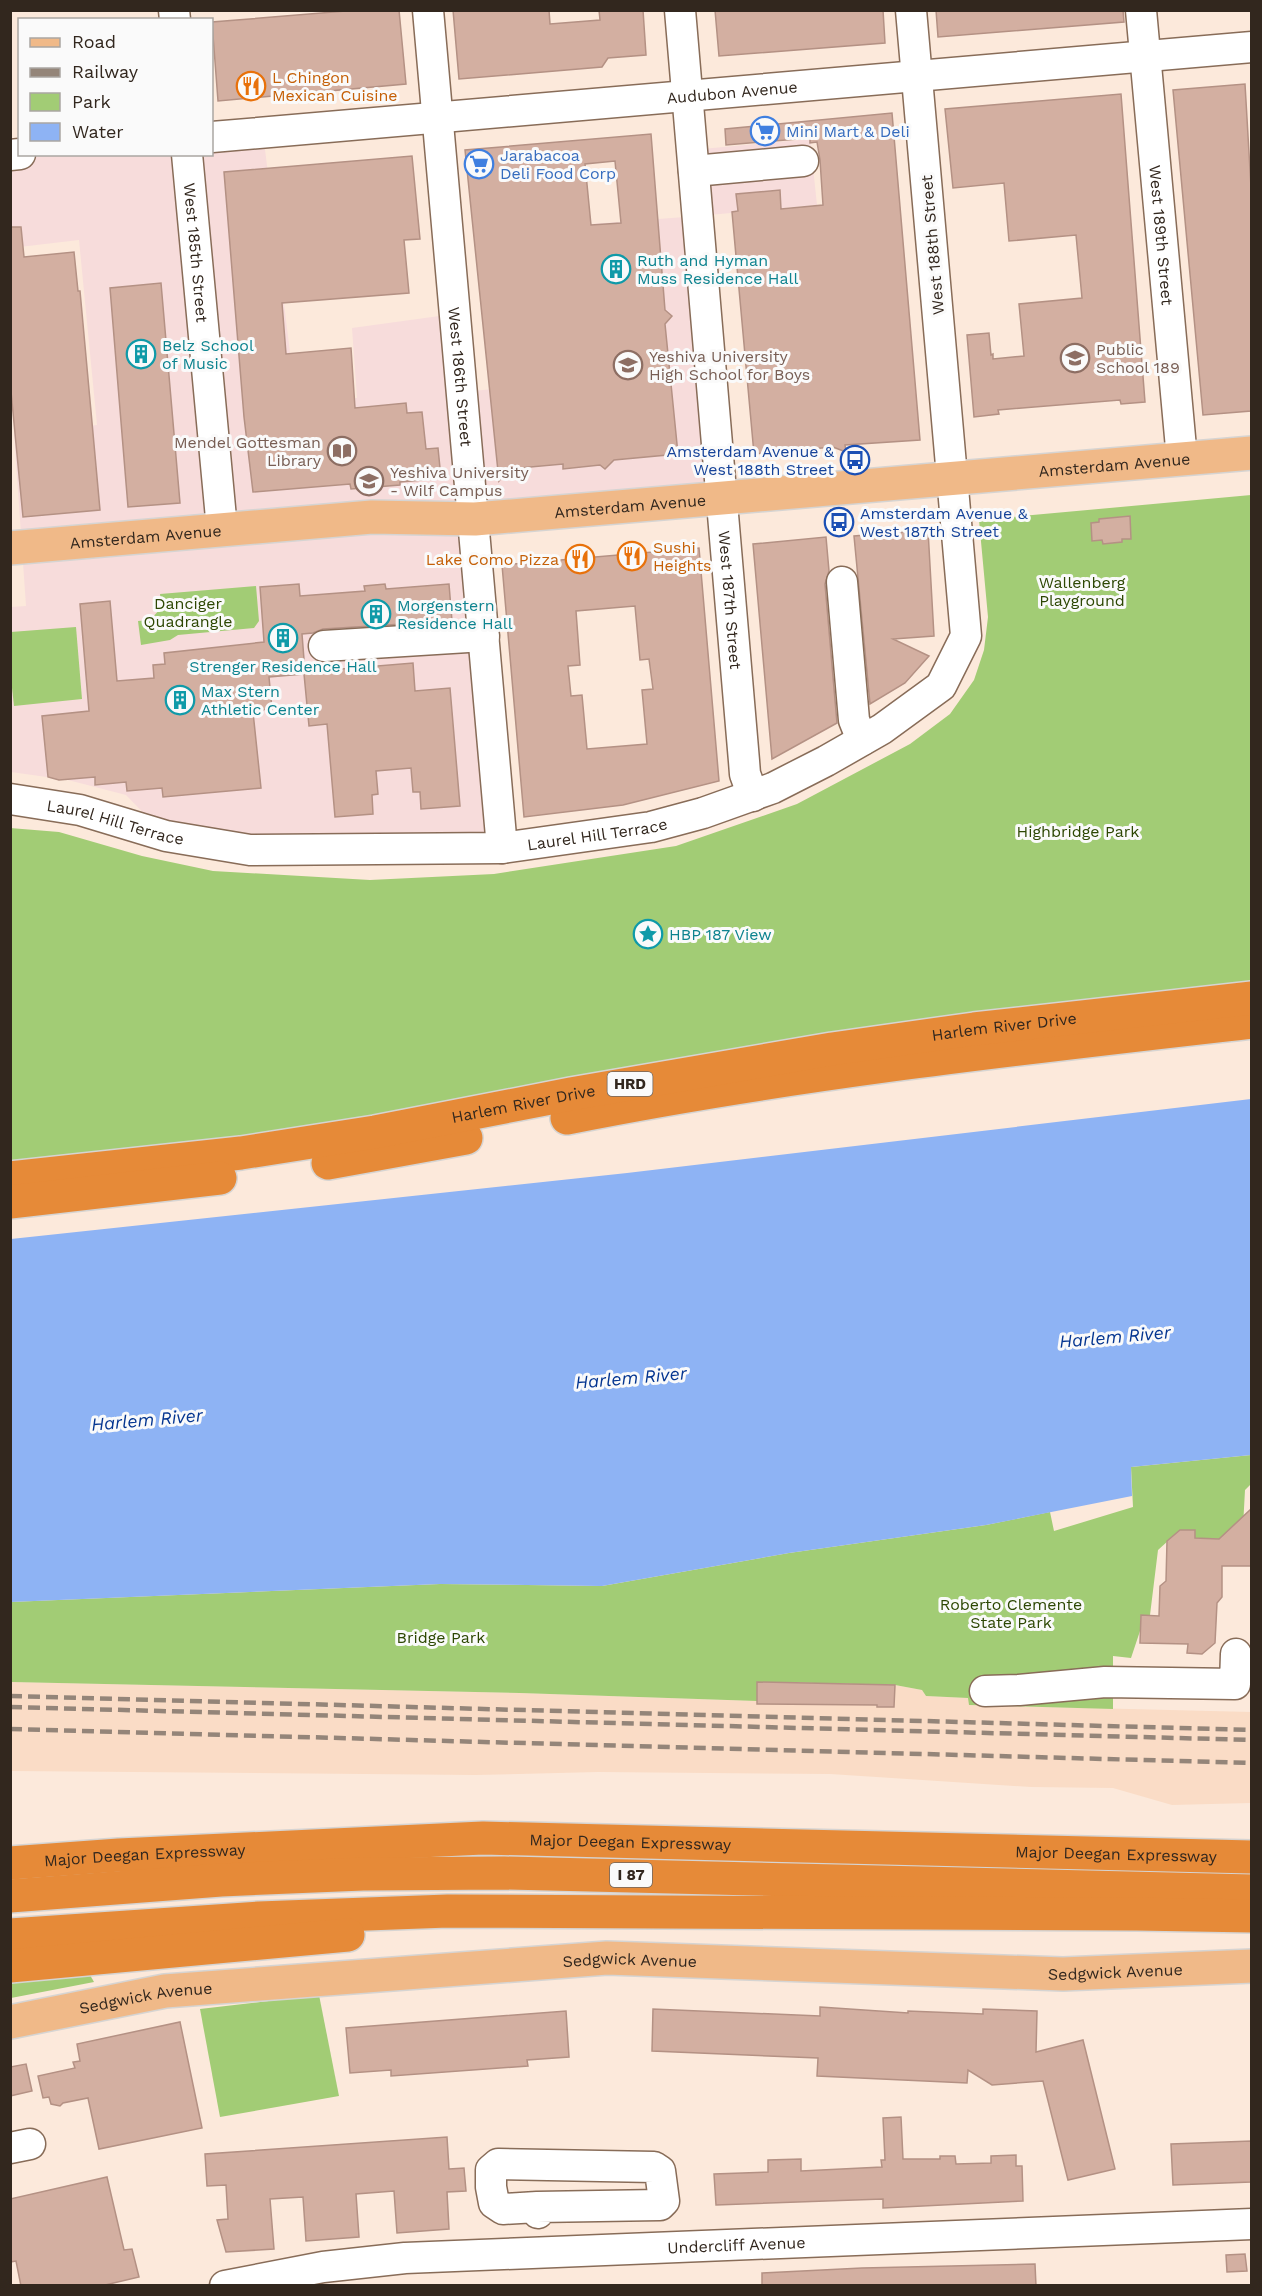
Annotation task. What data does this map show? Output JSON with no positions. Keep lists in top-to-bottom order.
{
  "streets": {
    "highway": [
      "Harlem River Drive",
      "HRD",
      "Major Deegan Expressway",
      "I 87"
    ],
    "main road": ["Amsterdam Avenue", "Sedgwick Avenue"],
    "street": [
      "Audubon Avenue",
      "West 189th Street",
      "West 188th Street",
      "West 185th Street",
      "West 186th Street",
      "West 187th Street",
      "Laurel Hill Terrace",
      "Undercliff Avenue"
    ]
  },
  "crossings": [
    ["Audubon Avenue", "West 189th Street"],
    ["Audubon Avenue", "West 188th Street"],
    ["Audubon Avenue", "West 186th Street"],
    ["Audubon Avenue", "West 187th Street"],
    ["West 189th Street", "Amsterdam Avenue"],
    ["West 188th Street", "Amsterdam Avenue"],
    ["West 188th Street", "Laurel Hill Terrace"],
    ["West 185th Street", "Amsterdam Avenue"],
    ["West 186th Street", "Amsterdam Avenue"],
    ["West 186th Street", "Laurel Hill Terrace"],
    ["Amsterdam Avenue", "West 187th Street"],
    ["Amsterdam Avenue", "Laurel Hill Terrace"],
    ["West 187th Street", "Laurel Hill Terrace"]
  ],
  "water": ["Harlem River"],
  "parks": [
    "Wallenberg Playground",
    "Danciger Quadrangle",
    "Highbridge Park",
    "Roberto Clemente State Park",
    "Bridge Park"
  ],
  "places": {
    "restaurant": ["L Chingon Mexican Cuisine", "Sushi Heights", "Lake Como Pizza"],
    "supermarket": ["Mini Mart & Deli", "Jarabacoa Deli Food Corp"],
    "building": [
      "Ruth and Hyman Muss Residence Hall",
      "Belz School of Music",
      "Morgenstern Residence Hall",
      "Strenger Residence Hall",
      "Max Stern Athletic Center"
    ],
    "school or university": ["Public School 189", "Yeshiva University High School for Boys", "Yeshiva University - Wilf Campus"],
    "library": ["Mendel Gottesman Library"],
    "bus stop": ["Amsterdam Avenue & West 188th Street", "Amsterdam Avenue & West 187th Street"],
    "place": ["HBP 187 View"]
  },
  "legend": [
    "Road",
    "Railway",
    "Park",
    "Water"
  ]
}
